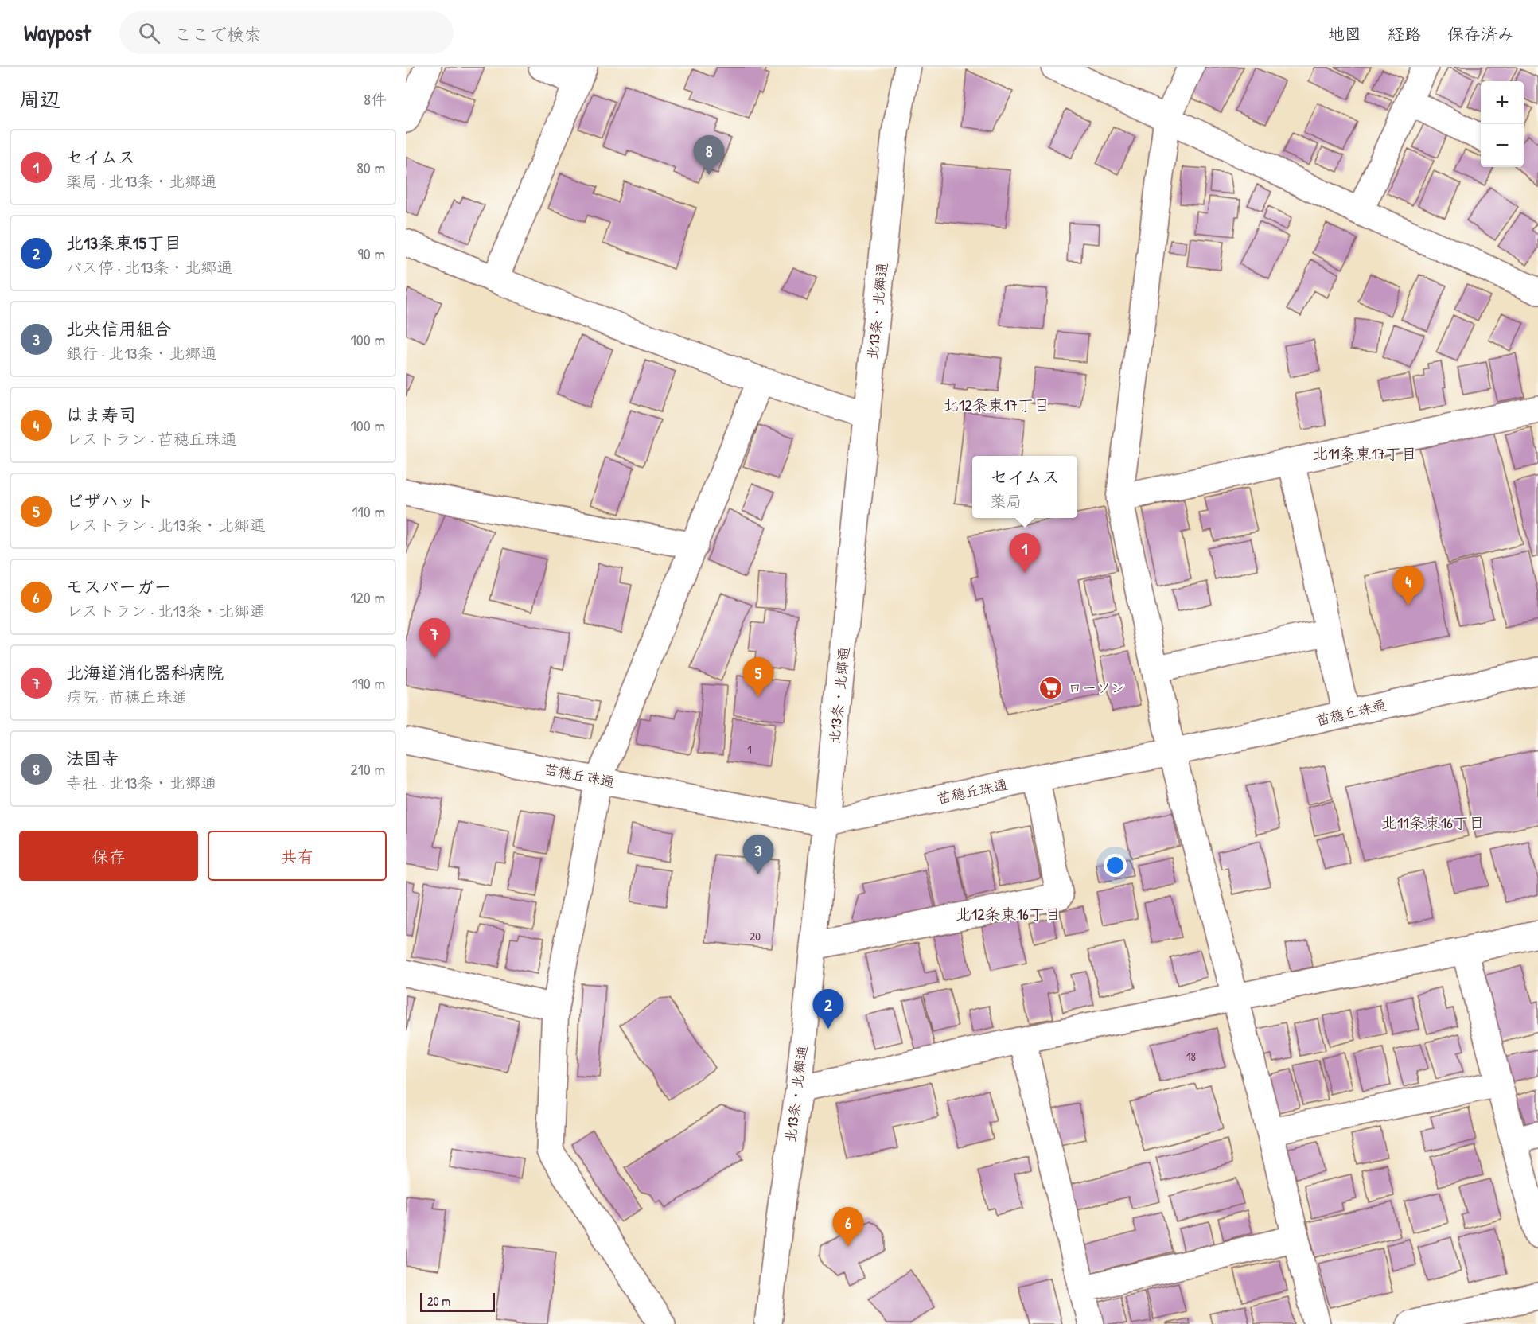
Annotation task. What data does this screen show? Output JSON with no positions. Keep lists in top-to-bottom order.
{
  "streets": {
    "street": ["北13条・北郷通", "苗穂丘珠通"]
  },
  "crossings": [
    ["北13条・北郷通", "苗穂丘珠通"]
  ],
  "districts": [
    "北12条東17丁目",
    "北11条東17丁目",
    "北11条東16丁目",
    "北12条東16丁目"
  ],
  "places": {
    "supermarket": ["ローソン"]
  },
  "house_numbers": ["1", "20", "18"],
  "scale_bar": "20 m",
  "page": {
    "header": "Waypost",
    "search": "ここで検索",
    "nav": ["地図", "経路", "保存済み"],
    "heading": ["周辺", "8件"],
    "map_buttons": ["+", "−"],
    "list": [
      {
        "mark": "1",
        "name": "セイムス",
        "note": "薬局 · 北13条・北郷通",
        "value": "80 m"
      },
      {
        "mark": "2",
        "name": "北13条東15丁目",
        "note": "バス停 · 北13条・北郷通",
        "value": "90 m"
      },
      {
        "mark": "3",
        "name": "北央信用組合",
        "note": "銀行 · 北13条・北郷通",
        "value": "100 m"
      },
      {
        "mark": "4",
        "name": "はま寿司",
        "note": "レストラン · 苗穂丘珠通",
        "value": "100 m"
      },
      {
        "mark": "5",
        "name": "ピザハット",
        "note": "レストラン · 北13条・北郷通",
        "value": "110 m"
      },
      {
        "mark": "6",
        "name": "モスバーガー",
        "note": "レストラン · 北13条・北郷通",
        "value": "120 m"
      },
      {
        "mark": "7",
        "name": "北海道消化器科病院",
        "note": "病院 · 苗穂丘珠通",
        "value": "190 m"
      },
      {
        "mark": "8",
        "name": "法国寺",
        "note": "寺社 · 北13条・北郷通",
        "value": "210 m"
      }
    ],
    "pins": [
      "8",
      "1",
      "4",
      "7",
      "5",
      "3",
      "2",
      "6"
    ],
    "popup": ["セイムス", "薬局"],
    "buttons": ["保存", "共有"],
    "scale": "20 m"
  }
}
